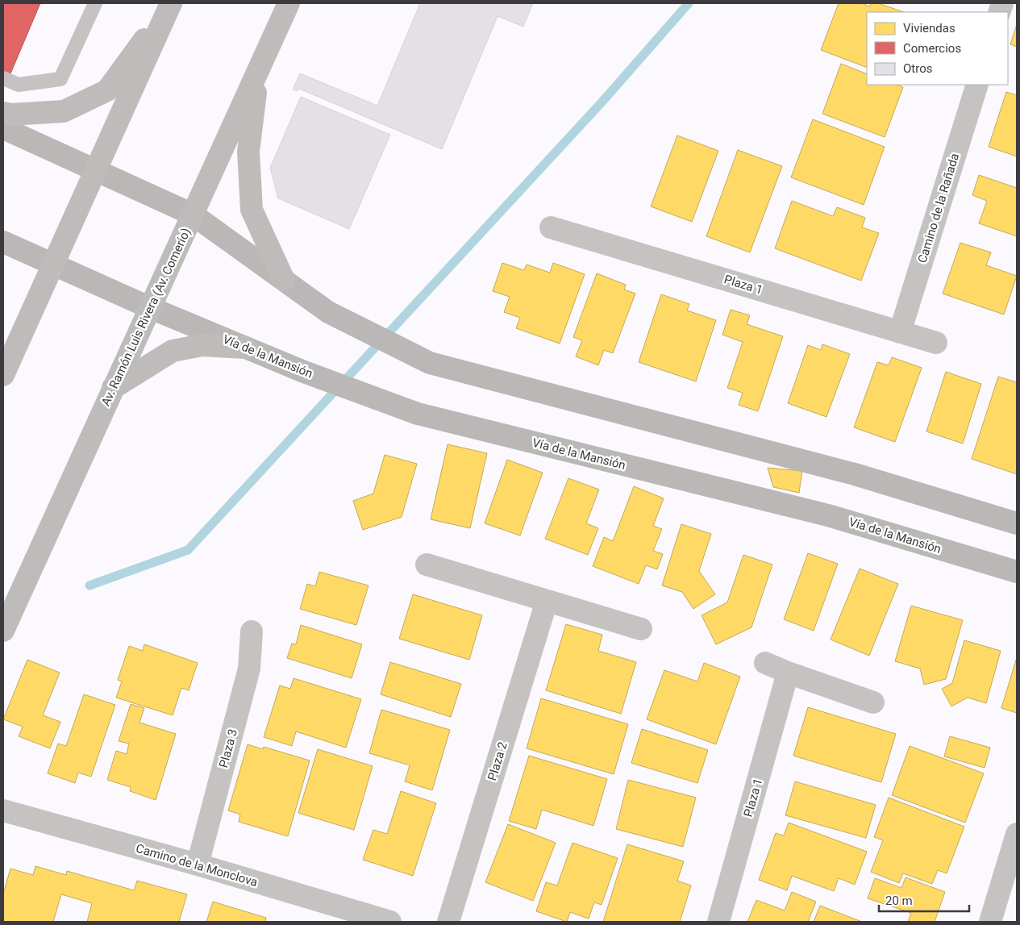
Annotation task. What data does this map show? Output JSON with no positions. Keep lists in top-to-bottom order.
{
  "streets": {
    "main road": ["Av. Ramón Luis Rivera (Av. Comerío)"],
    "street": [
      "Camino de la Rañada",
      "Plaza 1",
      "Vía de la Mansión",
      "Plaza 3",
      "Plaza 2",
      "Camino de la Monclova"
    ]
  },
  "crossings": [
    ["Camino de la Rañada", "Plaza 1"],
    ["Av. Ramón Luis Rivera (Av. Comerío)", "Vía de la Mansión"],
    ["Plaza 3", "Camino de la Monclova"]
  ],
  "legend": ["Viviendas", "Comercios", "Otros"],
  "scale_bar": "20 m"
}
